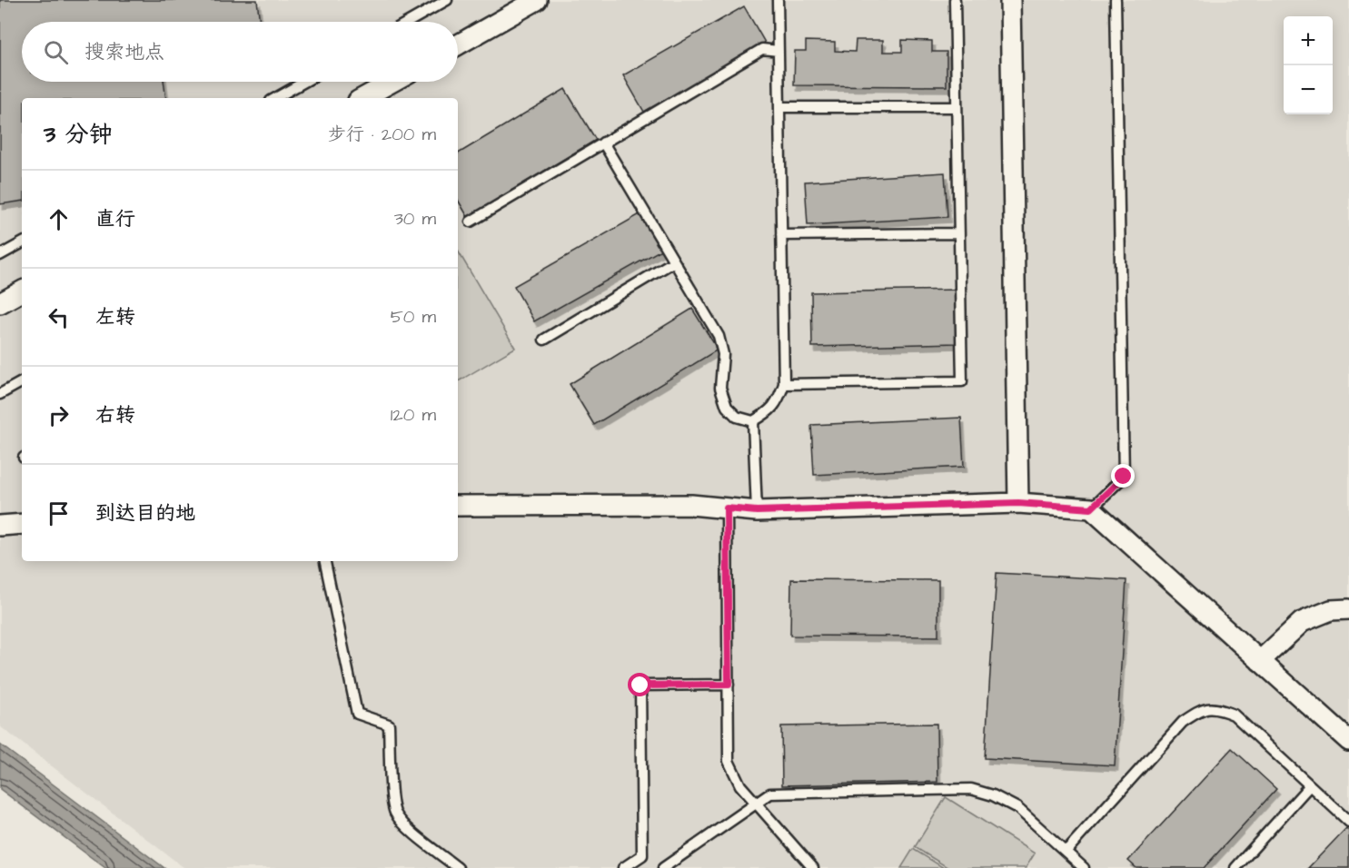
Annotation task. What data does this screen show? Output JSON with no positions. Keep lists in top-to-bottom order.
{
  "page": {
    "map_buttons": ["+", "−"],
    "search": "搜索地点",
    "heading": ["3 分钟", "步行 · 200 m"],
    "list": [
      ["直行", "30 m"],
      ["左转", "50 m"],
      ["右转", "120 m"],
      "到达目的地"
    ]
  }
}
